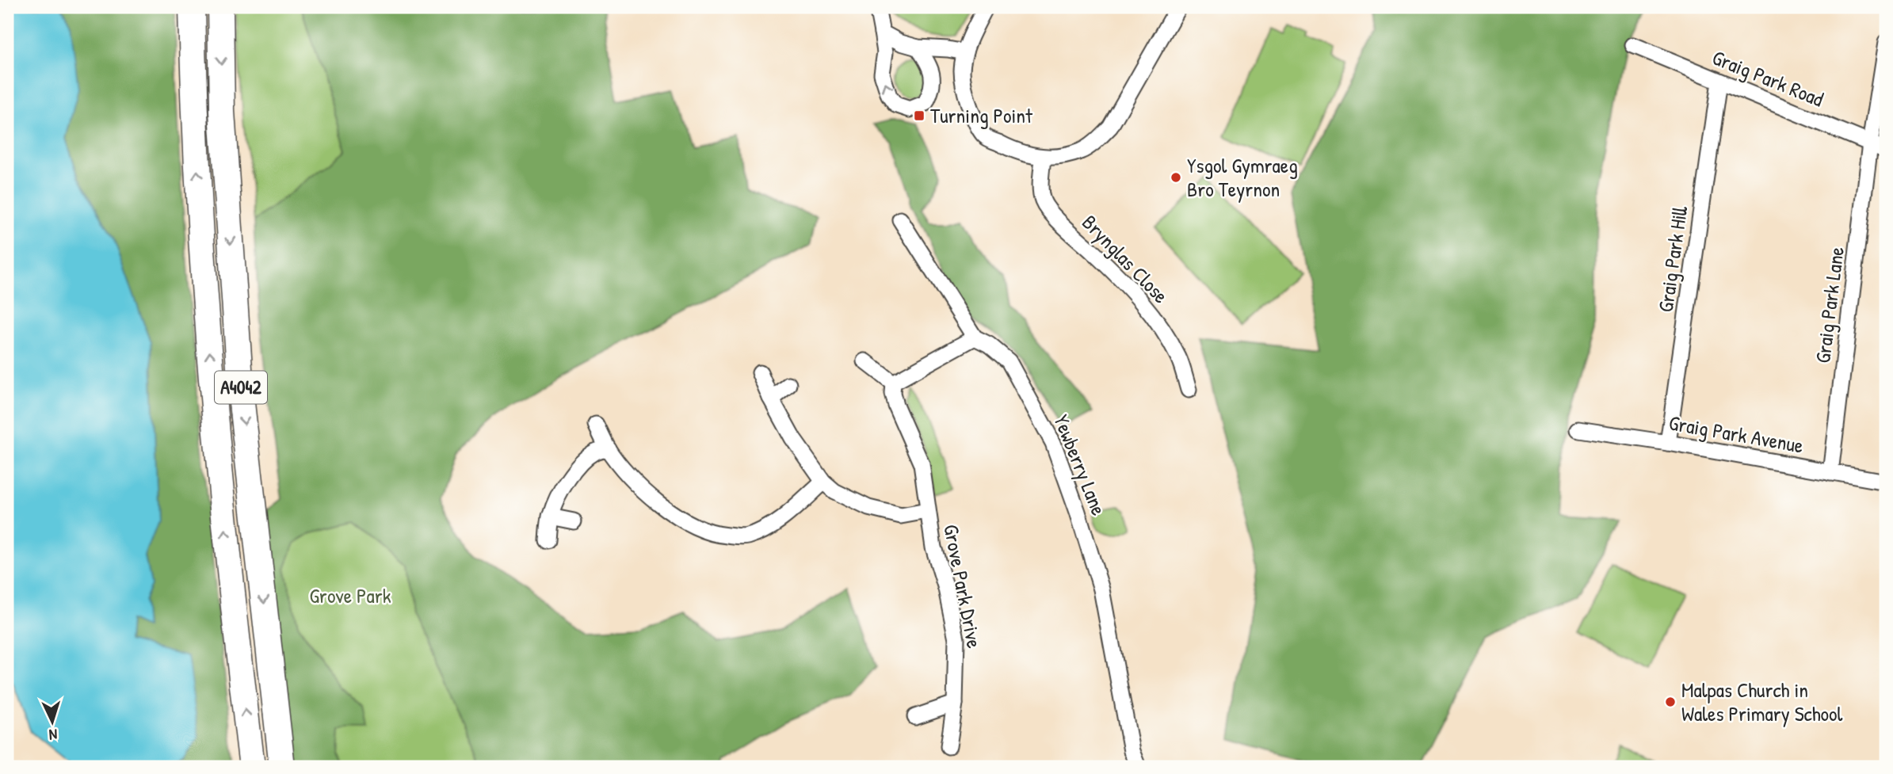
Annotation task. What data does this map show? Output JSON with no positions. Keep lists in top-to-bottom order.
{
  "streets": {
    "highway": ["A4042"],
    "street": [
      "Graig Park Road",
      "Brynglas Close",
      "Graig Park Hill",
      "Graig Park Lane",
      "Graig Park Avenue",
      "Yewberry Lane",
      "Grove Park Drive"
    ]
  },
  "crossings": [
    ["Graig Park Road", "Graig Park Hill"],
    ["Graig Park Road", "Graig Park Lane"],
    ["Graig Park Hill", "Graig Park Avenue"],
    ["Graig Park Lane", "Graig Park Avenue"]
  ],
  "parks": ["Grove Park"],
  "places": {
    "transit": ["Turning Point"],
    "other": ["Ysgol Gymraeg Bro Teyrnon", "Malpas Church in Wales Primary School"]
  },
  "north": "bottom"
}
